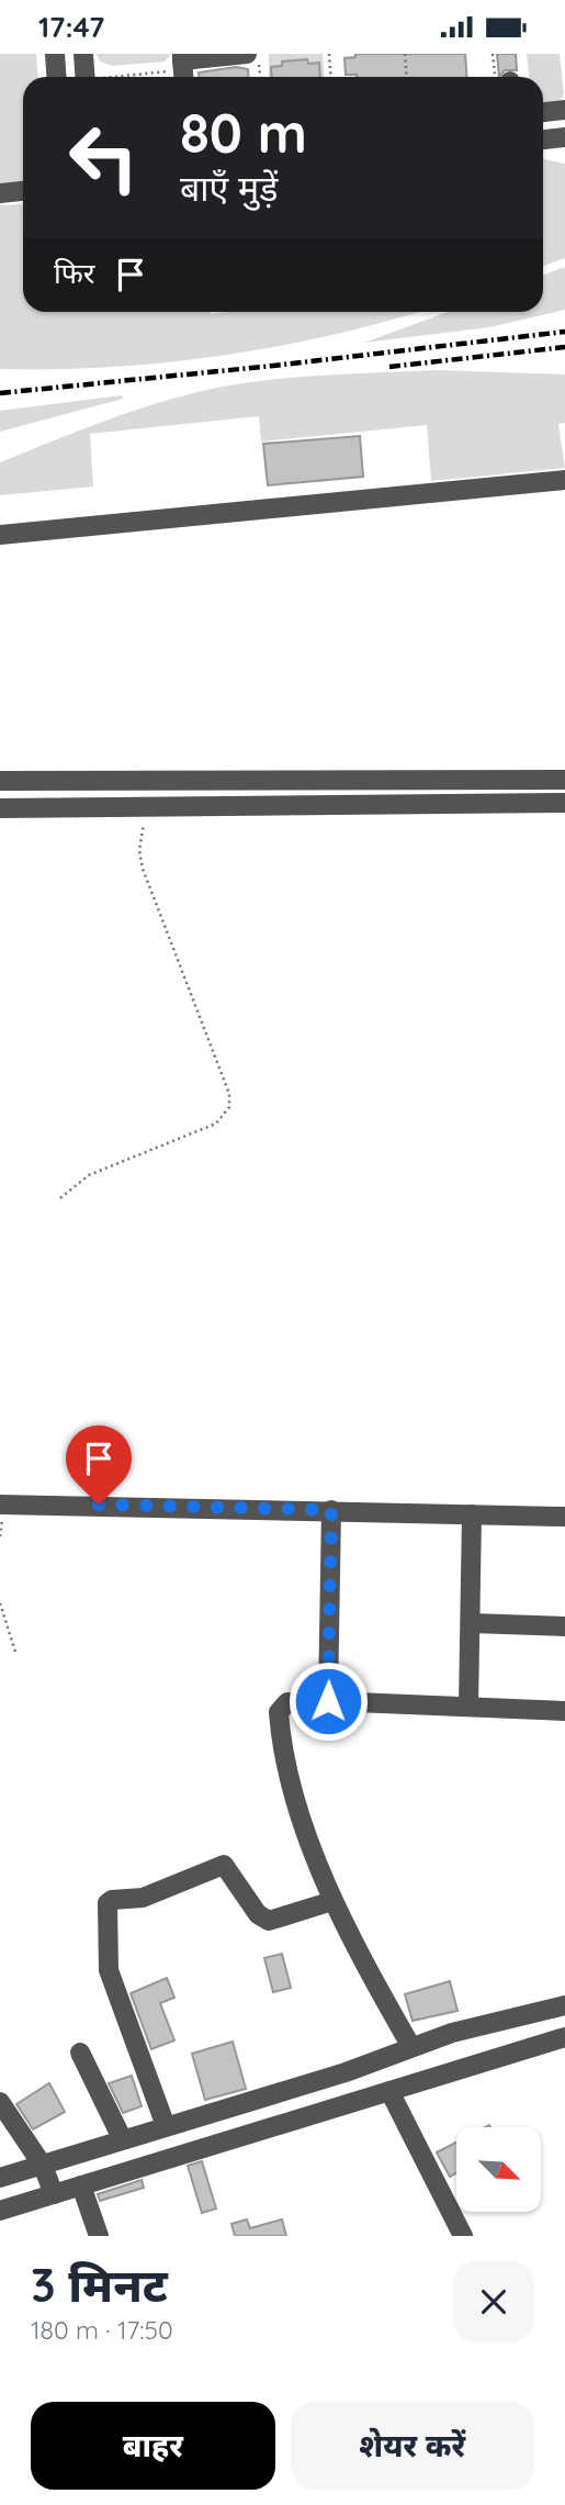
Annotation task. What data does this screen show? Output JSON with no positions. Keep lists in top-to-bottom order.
{
  "north": "bottom right",
  "page": {
    "status": "17:47",
    "turn": ["80 m", "बाएँ मुड़ें"],
    "then": "फिर",
    "heading": ["3 मिनट", "180 m · 17:50"],
    "buttons": ["बाहर", "शेयर करें"]
  }
}
